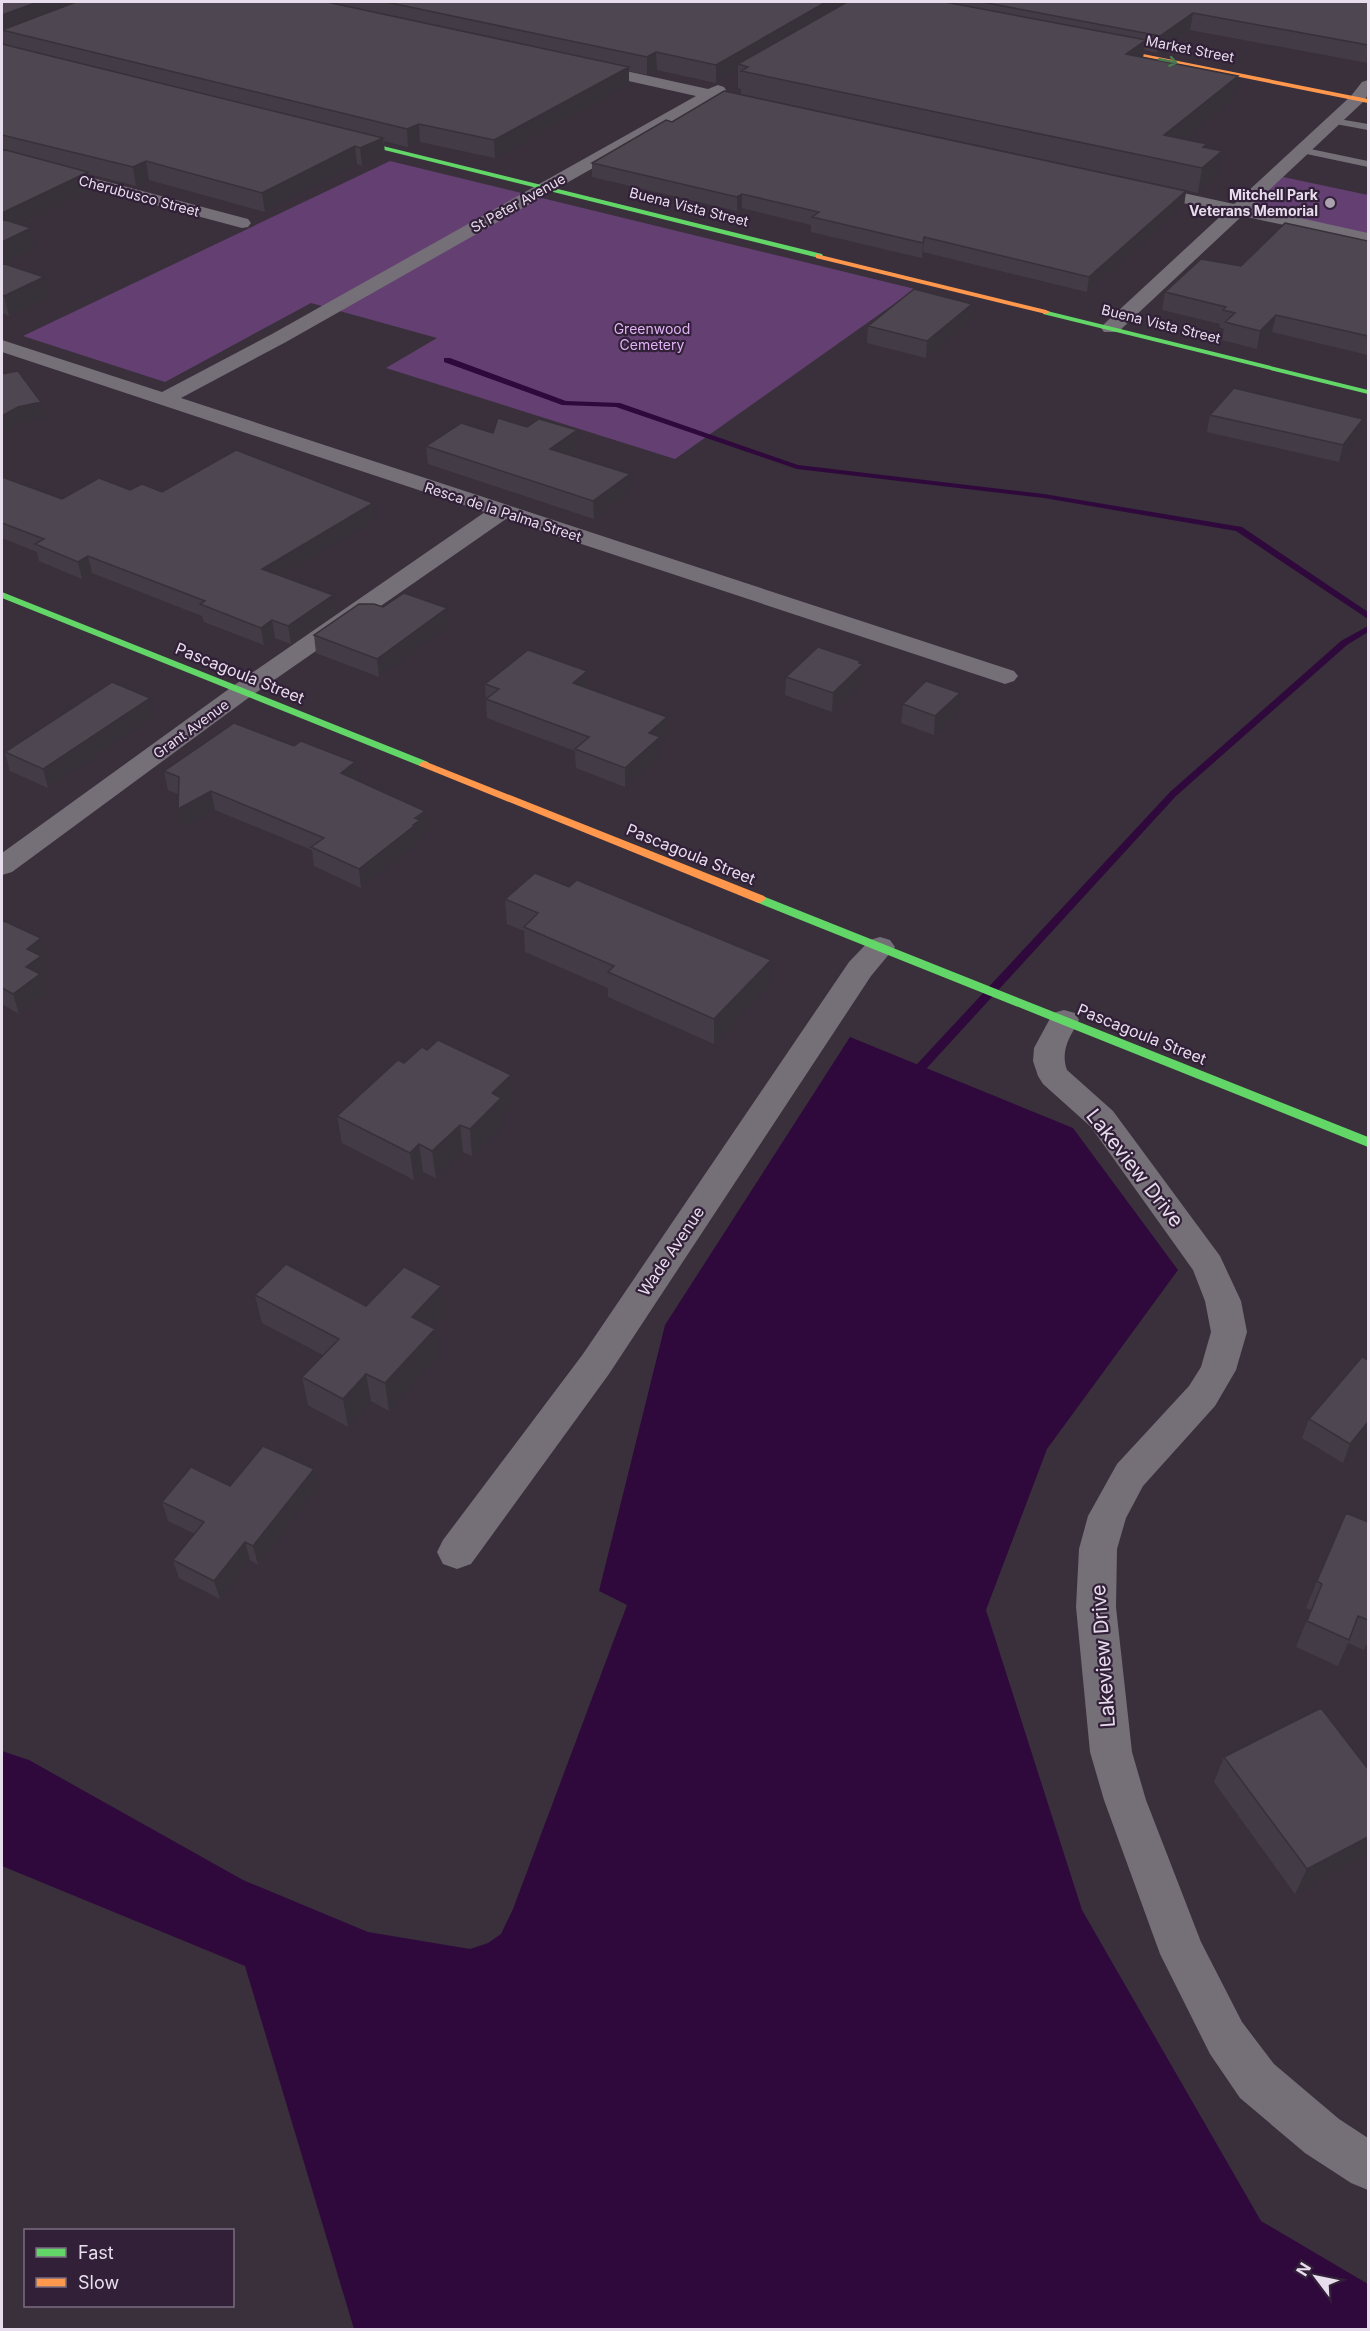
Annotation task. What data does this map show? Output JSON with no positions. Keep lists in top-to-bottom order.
{
  "streets": {
    "street": [
      "Market Street",
      "Cherubusco Street",
      "St Peter Avenue",
      "Buena Vista Street",
      "Resca de la Palma Street",
      "Pascagoula Street",
      "Grant Avenue",
      "Lakeview Drive",
      "Wade Avenue"
    ]
  },
  "crossings": [
    ["St Peter Avenue", "Buena Vista Street"],
    ["St Peter Avenue", "Resca de la Palma Street"],
    ["Resca de la Palma Street", "Grant Avenue"],
    ["Pascagoula Street", "Grant Avenue"],
    ["Pascagoula Street", "Lakeview Drive"],
    ["Pascagoula Street", "Wade Avenue"]
  ],
  "parks": ["Greenwood Cemetery"],
  "places": ["Mitchell Park Veterans Memorial"],
  "legend": ["Fast", "Slow"],
  "north": "top left"
}
